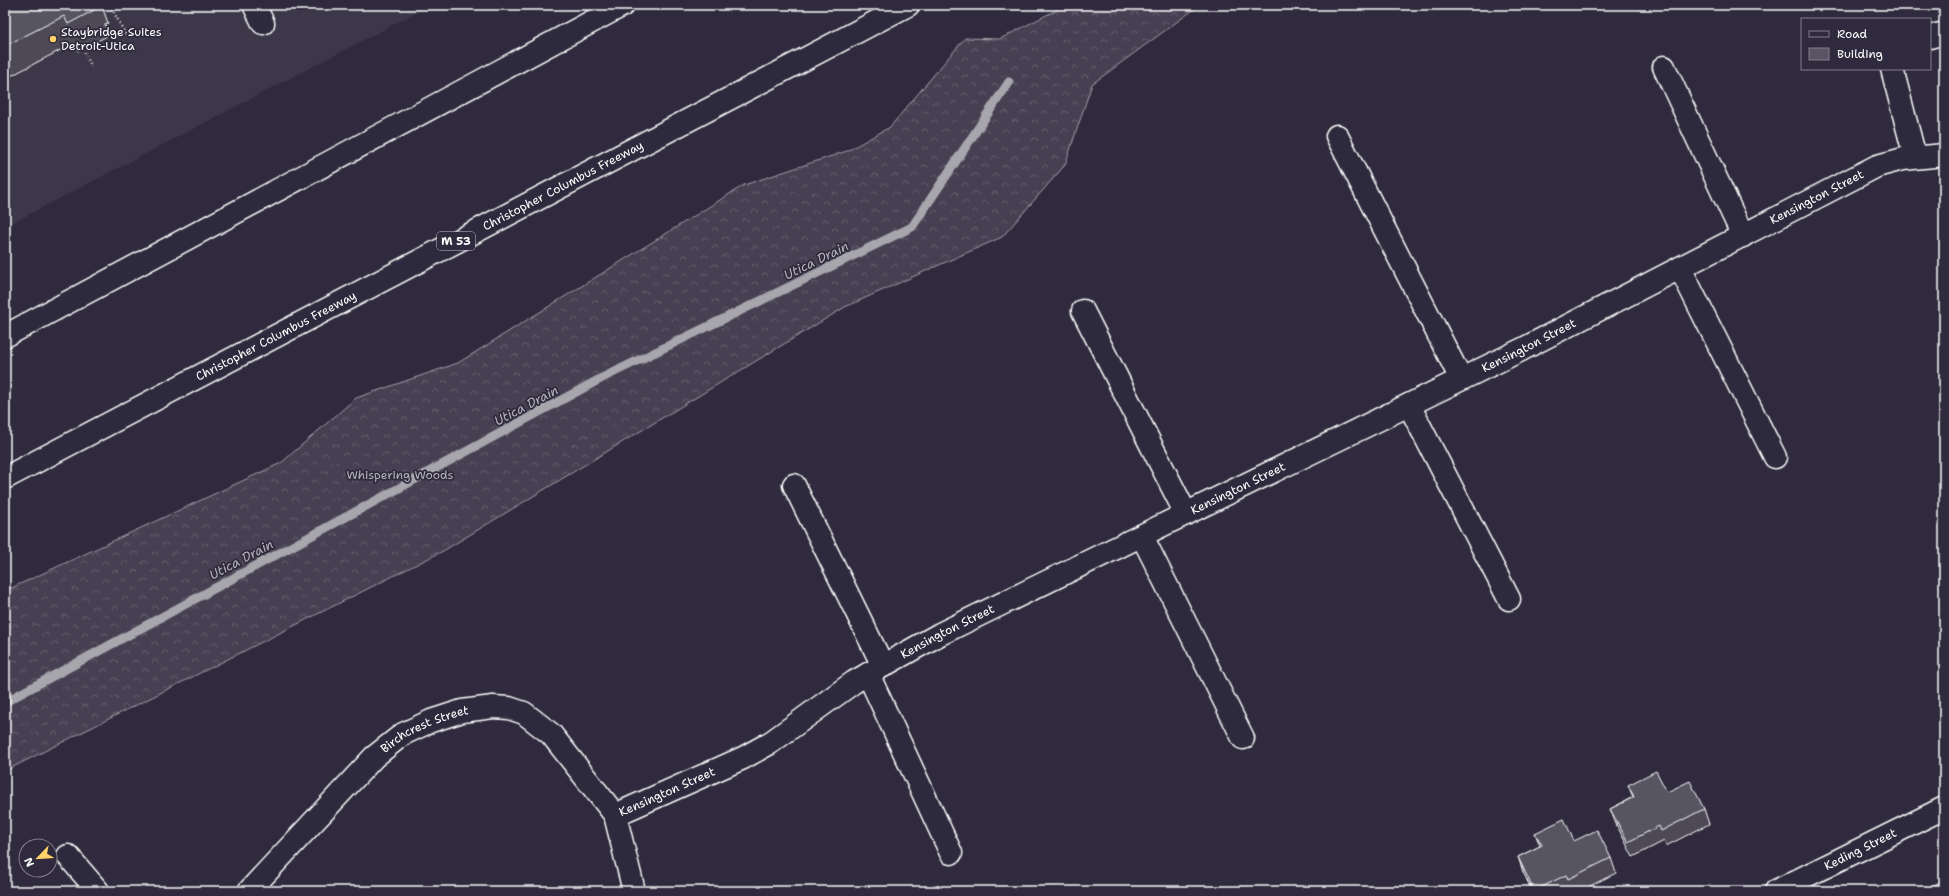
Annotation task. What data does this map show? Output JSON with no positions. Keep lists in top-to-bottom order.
{
  "streets": {
    "main road": [
      "Christopher Columbus Freeway",
      "Kensington Street",
      "M 53",
      "Birchcrest Street",
      "Keding Street"
    ]
  },
  "crossings": [
    ["Kensington Street", "Birchcrest Street"]
  ],
  "water": ["Utica Drain"],
  "parks": ["Whispering Woods"],
  "places": ["Staybridge Suites Detroit-Utica"],
  "legend": ["Road", "Building"],
  "north": "bottom left"
}
